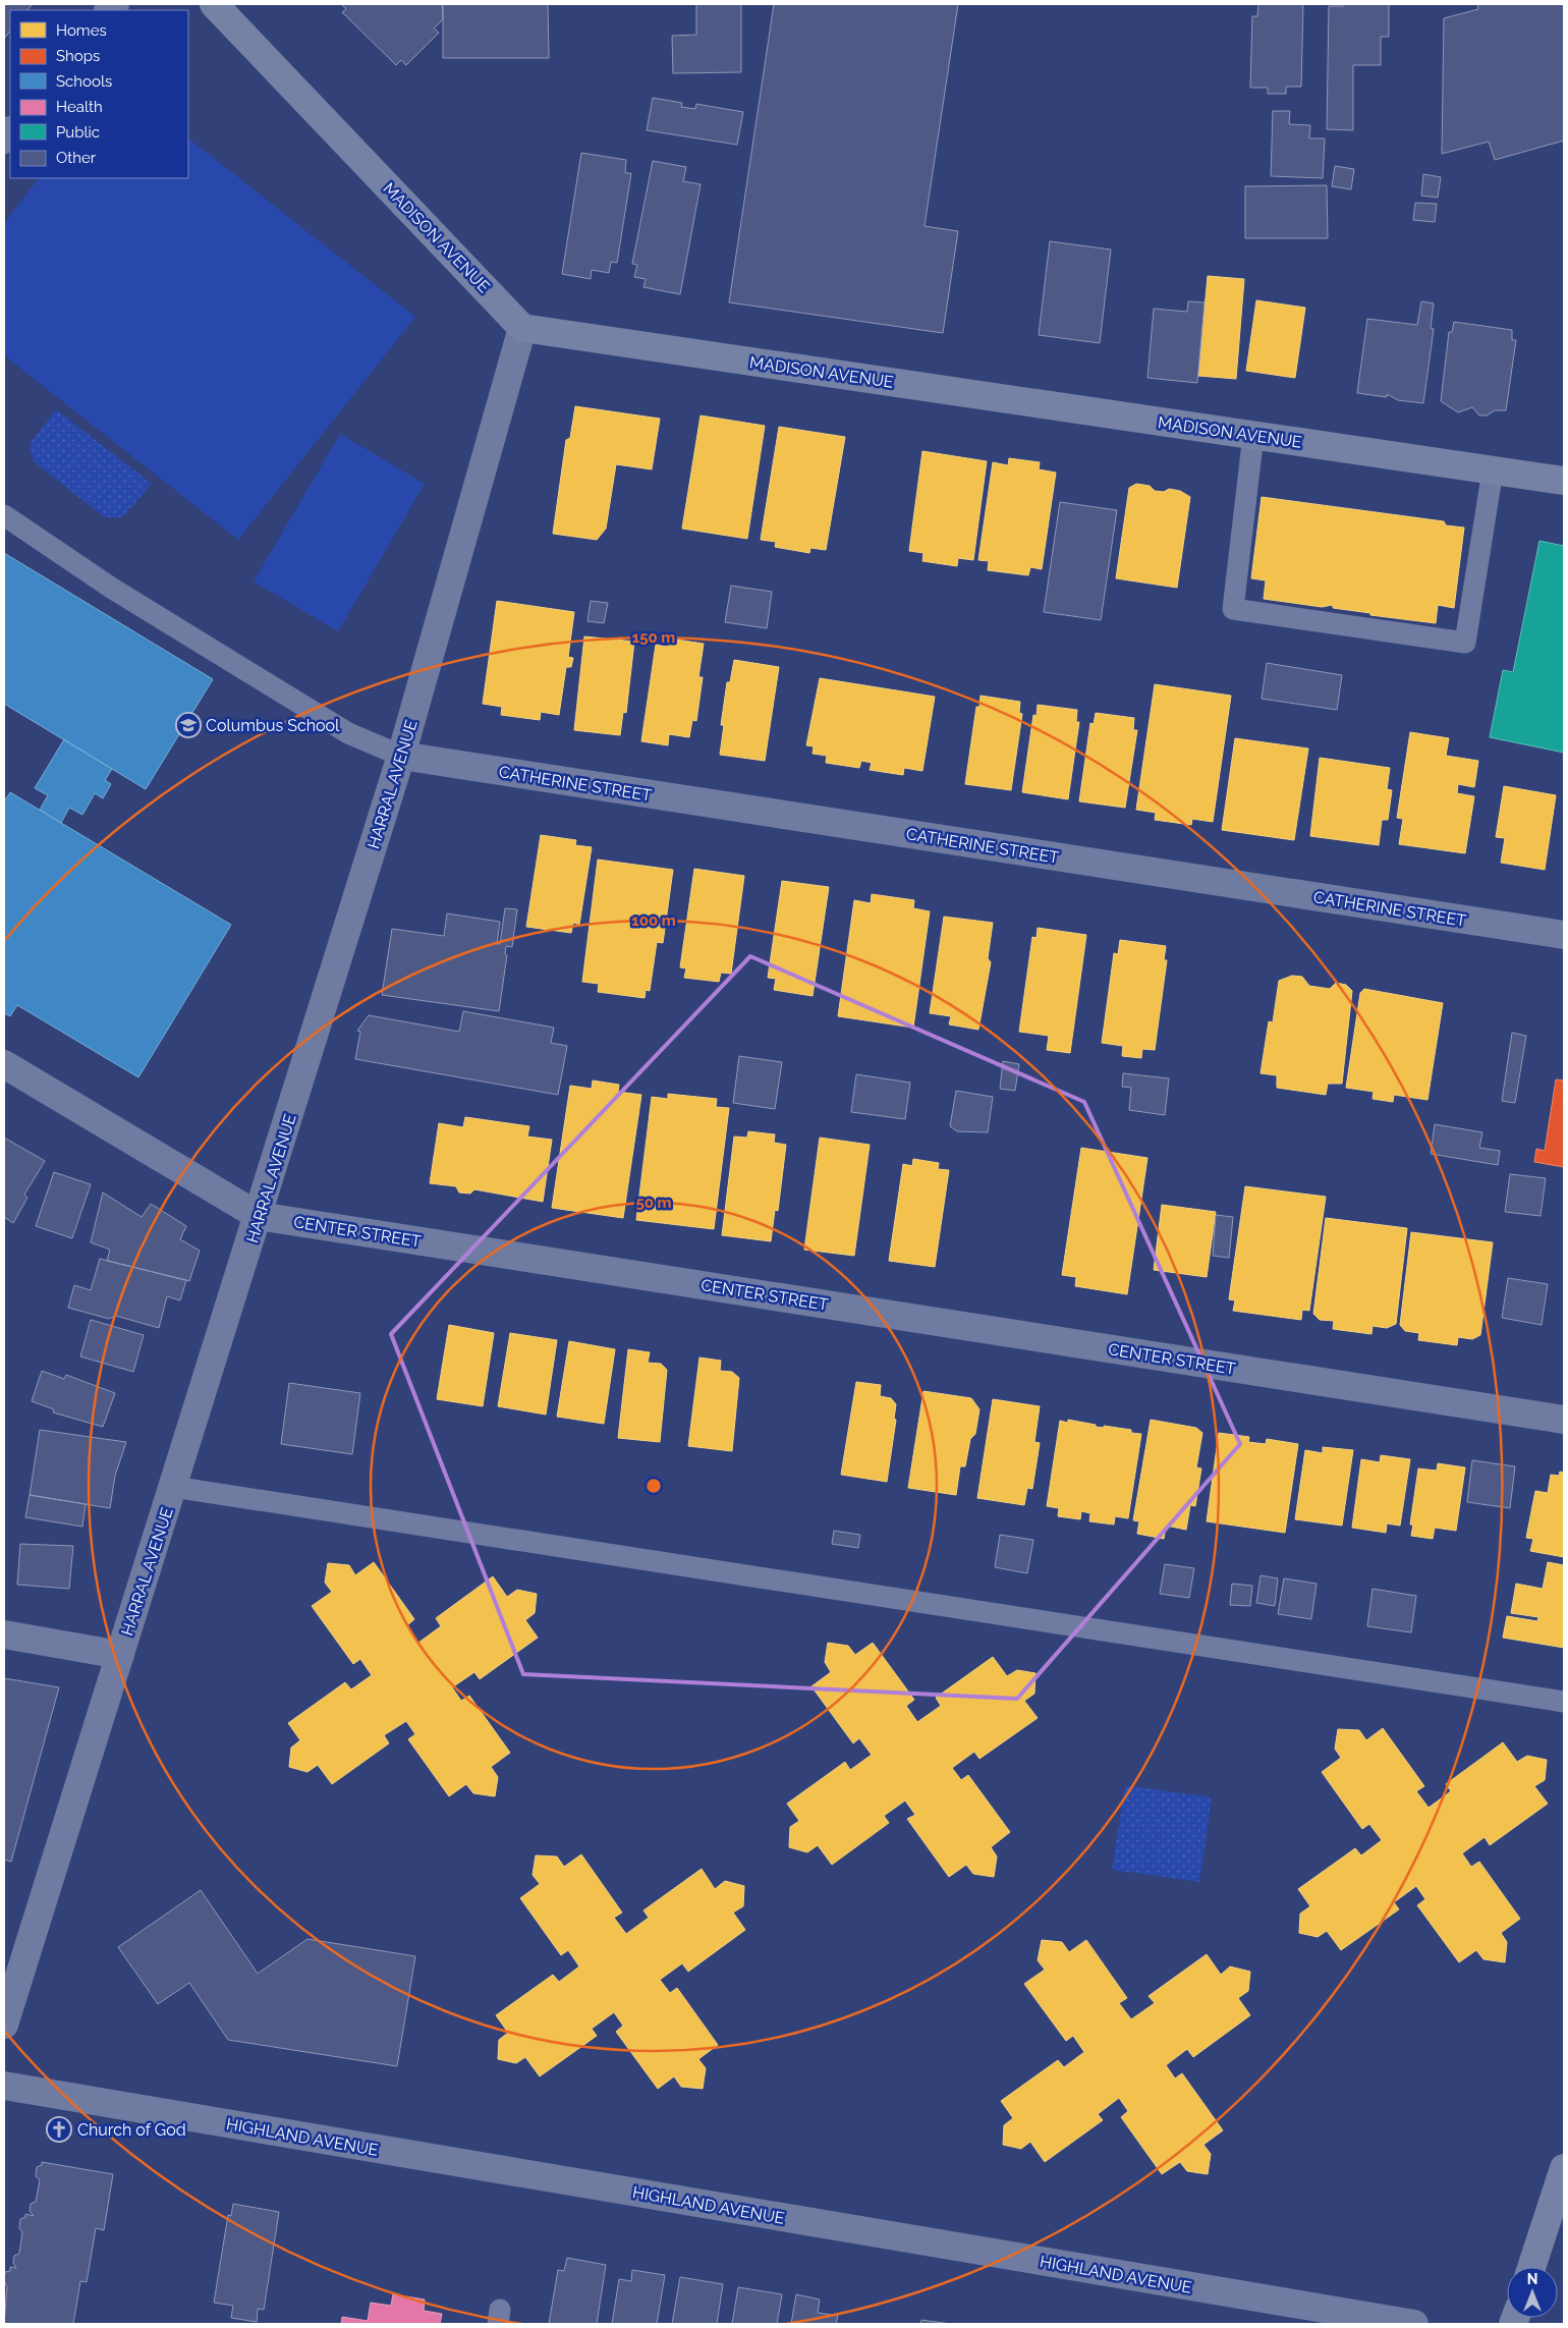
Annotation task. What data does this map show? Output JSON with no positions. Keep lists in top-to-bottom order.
{
  "streets": {
    "main road": ["MADISON AVENUE"],
    "street": [
      "CATHERINE STREET",
      "HARRAL AVENUE",
      "CENTER STREET",
      "HIGHLAND AVENUE"
    ]
  },
  "crossings": [
    ["MADISON AVENUE", "HARRAL AVENUE"],
    ["CATHERINE STREET", "HARRAL AVENUE"],
    ["HARRAL AVENUE", "CENTER STREET"]
  ],
  "places": {
    "school or university": ["Columbus School"],
    "church": ["Church of God"]
  },
  "legend": [
    "Homes",
    "Shops",
    "Schools",
    "Health",
    "Public",
    "Other"
  ],
  "north": "top",
  "rings": ["150 m", "100 m", "50 m"]
}
